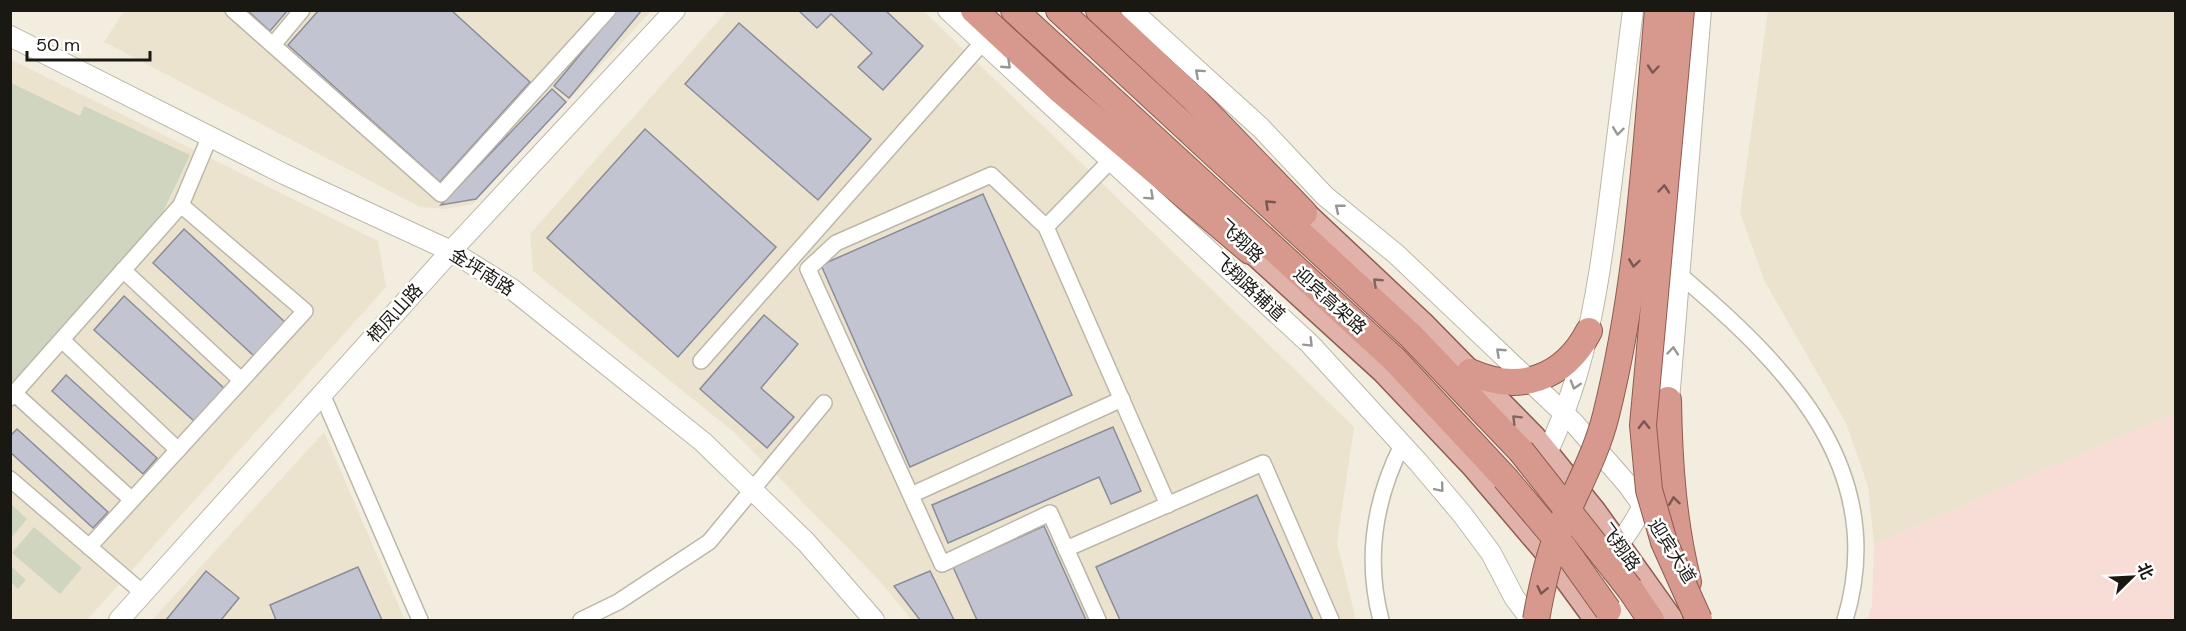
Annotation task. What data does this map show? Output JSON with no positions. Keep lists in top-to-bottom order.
{
  "streets": {
    "highway": ["迎宾高架路"],
    "main road": ["飞翔路"],
    "street": [
      "金坪南路",
      "飞翔路辅道",
      "栖凤山路",
      "迎宾大道"
    ]
  },
  "crossings": [
    ["飞翔路", "迎宾高架路"],
    ["金坪南路", "栖凤山路"]
  ],
  "scale_bar": "50 m",
  "north": "top right"
}
